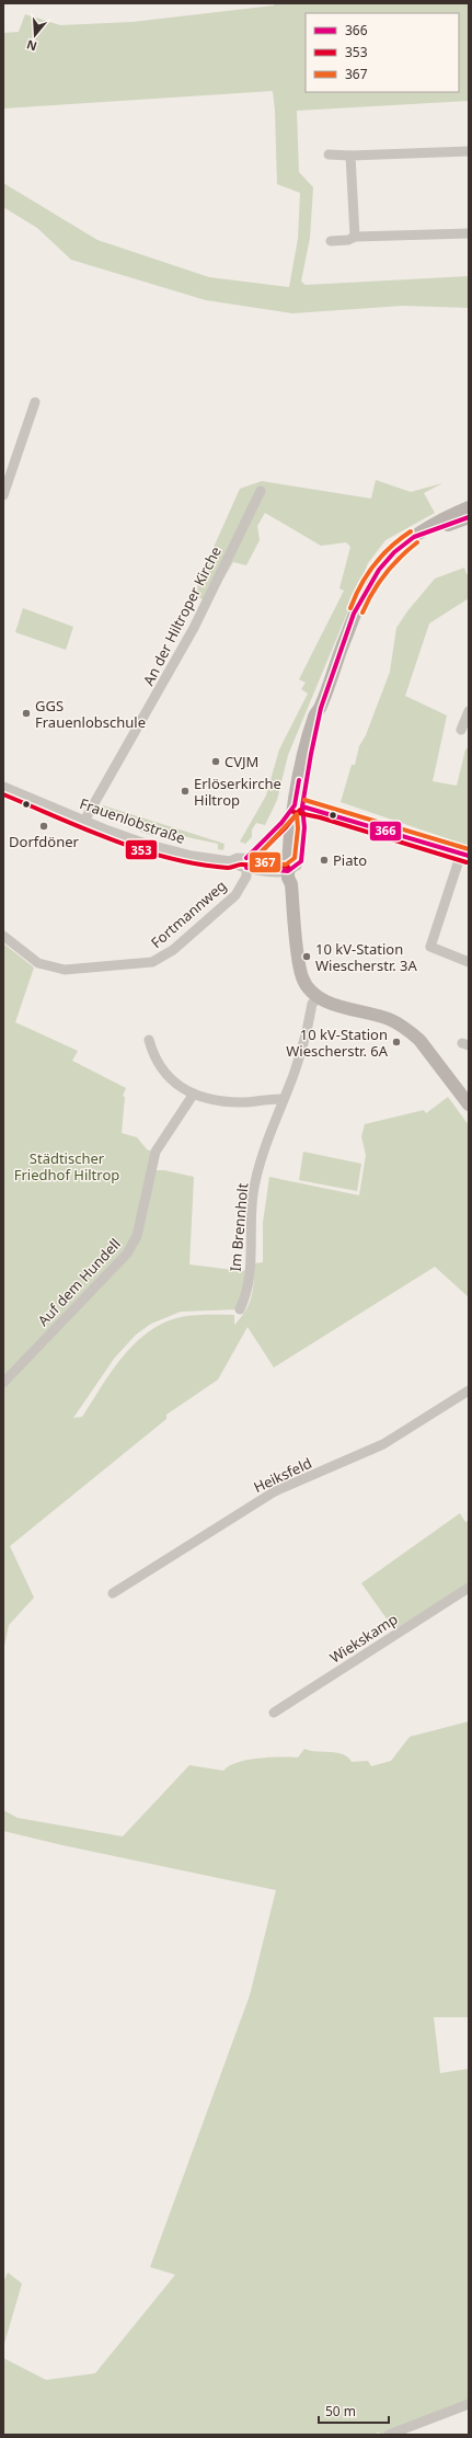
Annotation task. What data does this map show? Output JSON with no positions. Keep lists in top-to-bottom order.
{
  "streets": {
    "street": [
      "An der Hiltroper Kirche",
      "Frauenlobstraße",
      "Fortmannweg",
      "Im Brennholt",
      "Auf dem Hundell",
      "Heiksfeld",
      "Wiekskamp"
    ]
  },
  "crossings": [
    ["An der Hiltroper Kirche", "Frauenlobstraße"],
    ["Frauenlobstraße", "Fortmannweg"]
  ],
  "parks": ["Städtischer Friedhof Hiltrop"],
  "places": [
    "GGS Frauenlobschule",
    "CVJM",
    "Erlöserkirche Hiltrop",
    "Dorfdöner",
    "Piato",
    "10 kV-Station Wiescherstr. 3A",
    "10 kV-Station Wiescherstr. 6A"
  ],
  "lines": ["transit line 366", "transit line 367", "transit line 353"],
  "legend": ["366", "353", "367"],
  "scale_bar": "50 m",
  "north": "bottom"
}
